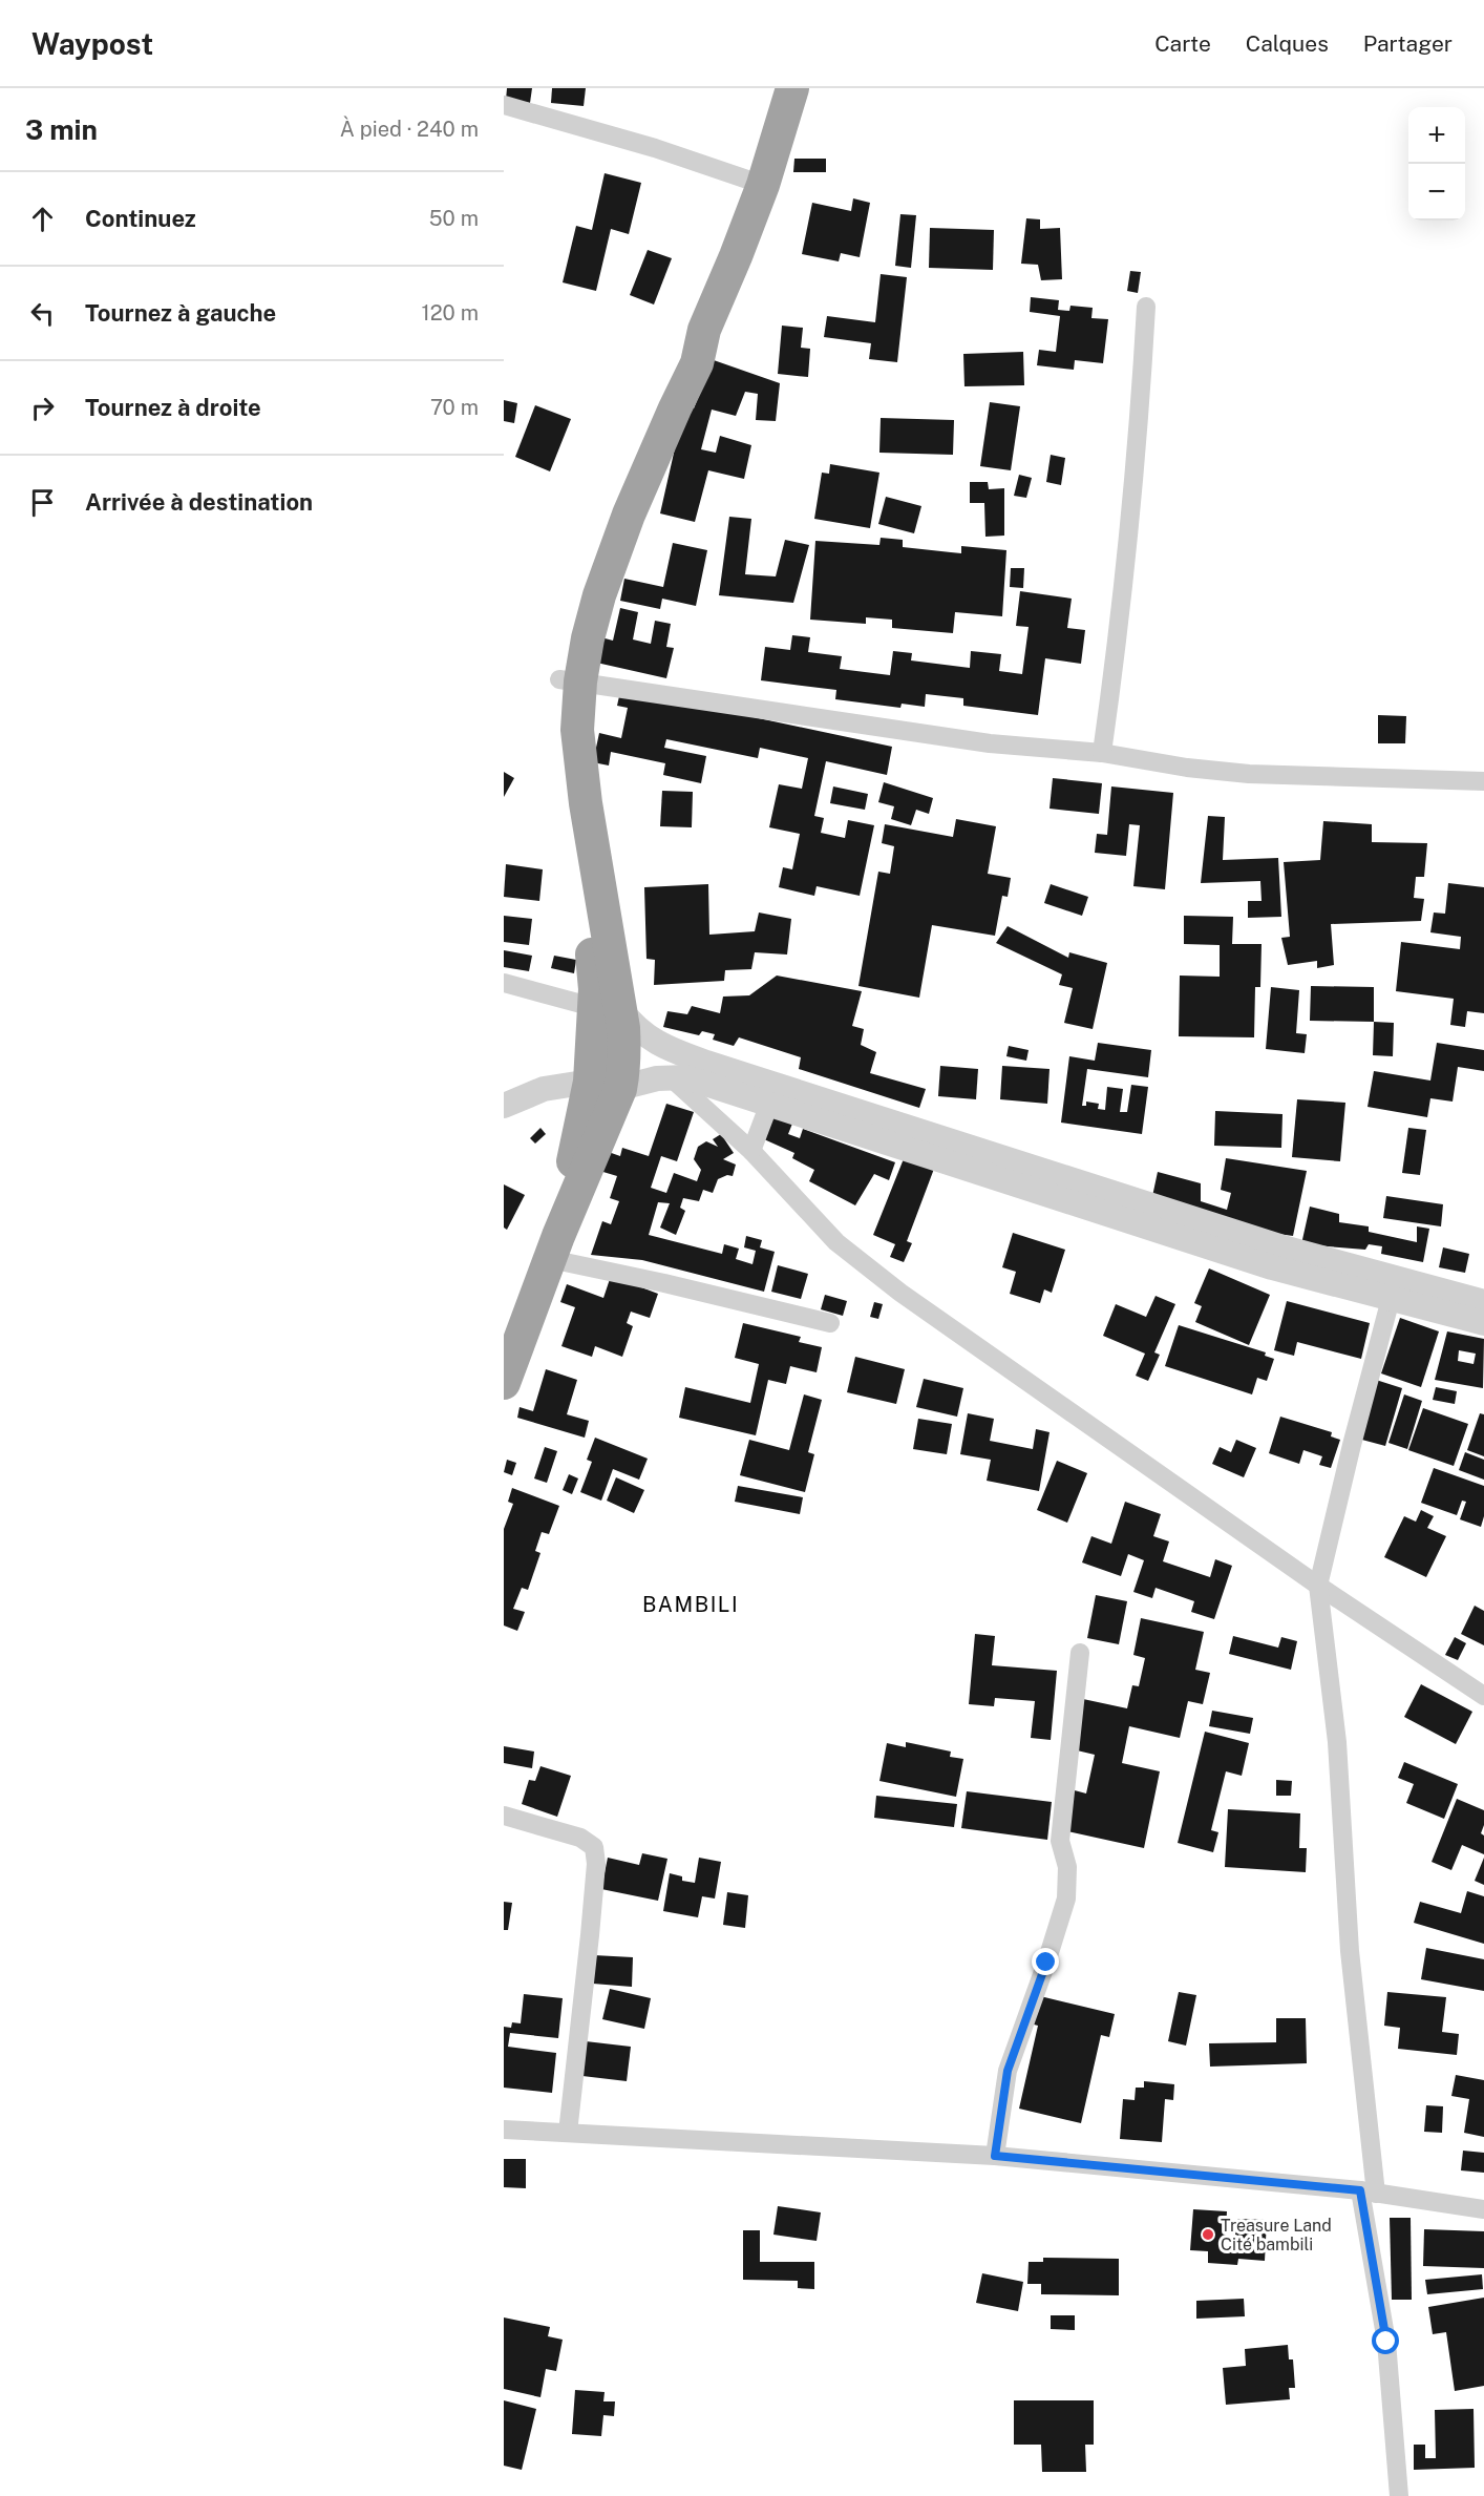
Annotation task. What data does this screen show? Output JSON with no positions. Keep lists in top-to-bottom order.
{
  "districts": ["BAMBILI"],
  "places": ["Treasure Land Cité bambili"],
  "page": {
    "header": "Waypost",
    "nav": ["Carte", "Calques", "Partager"],
    "heading": ["3 min", "À pied · 240 m"],
    "map_buttons": ["+", "−"],
    "list": [
      ["Continuez", "50 m"],
      ["Tournez à gauche", "120 m"],
      ["Tournez à droite", "70 m"],
      "Arrivée à destination"
    ]
  }
}
